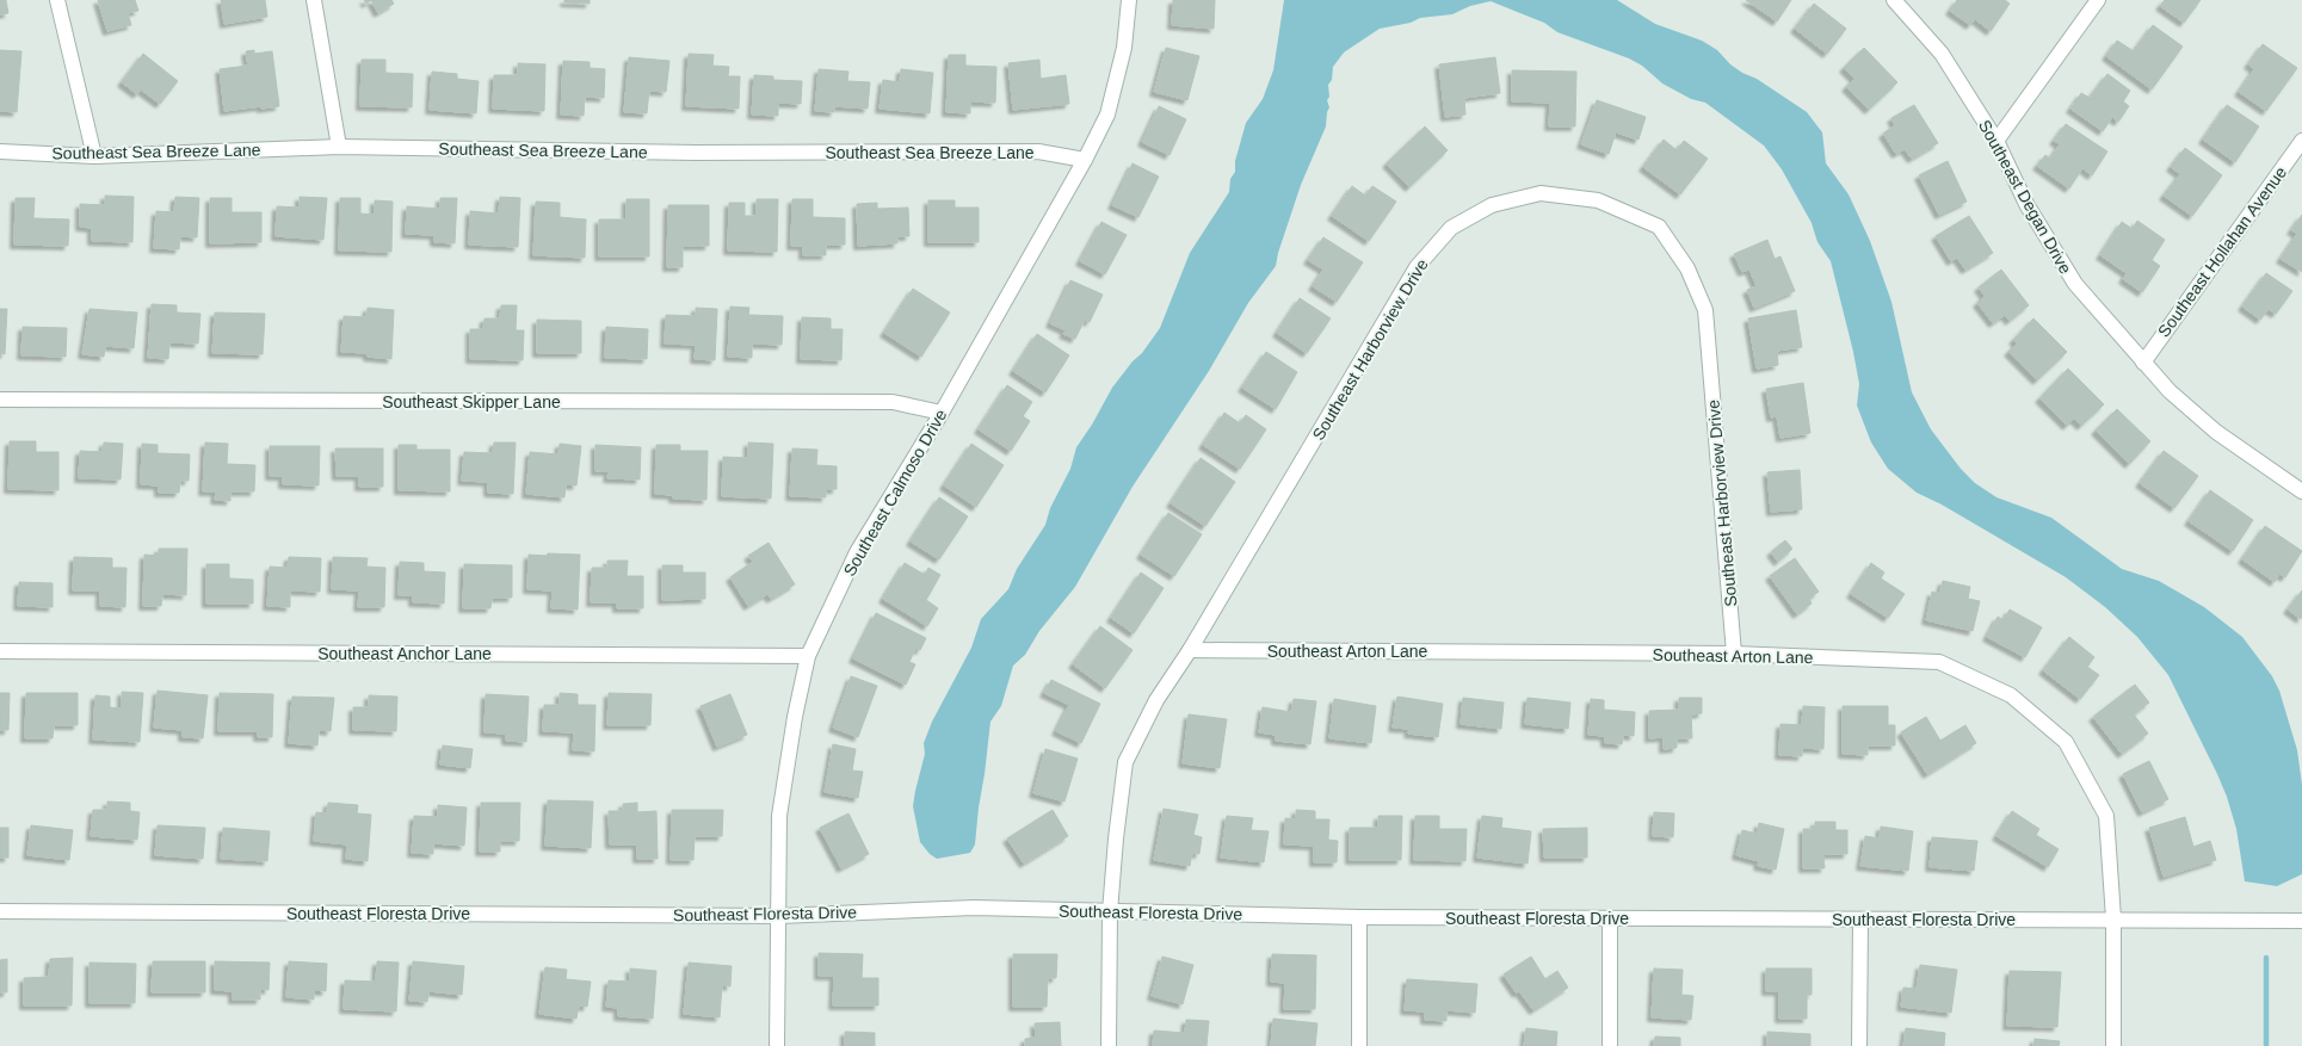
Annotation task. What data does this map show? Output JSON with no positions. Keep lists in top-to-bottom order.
{
  "streets": {
    "street": [
      "Southeast Sea Breeze Lane",
      "Southeast Degan Drive",
      "Southeast Hollahan Avenue",
      "Southeast Harborview Drive",
      "Southeast Skipper Lane",
      "Southeast Calmoso Drive",
      "Southeast Arton Lane",
      "Southeast Anchor Lane",
      "Southeast Floresta Drive"
    ]
  },
  "crossings": [
    ["Southeast Sea Breeze Lane", "Southeast Calmoso Drive"],
    ["Southeast Degan Drive", "Southeast Hollahan Avenue"],
    ["Southeast Harborview Drive", "Southeast Arton Lane"],
    ["Southeast Harborview Drive", "Southeast Floresta Drive"],
    ["Southeast Skipper Lane", "Southeast Calmoso Drive"],
    ["Southeast Calmoso Drive", "Southeast Anchor Lane"],
    ["Southeast Calmoso Drive", "Southeast Floresta Drive"],
    ["Southeast Arton Lane", "Southeast Floresta Drive"]
  ]
}
